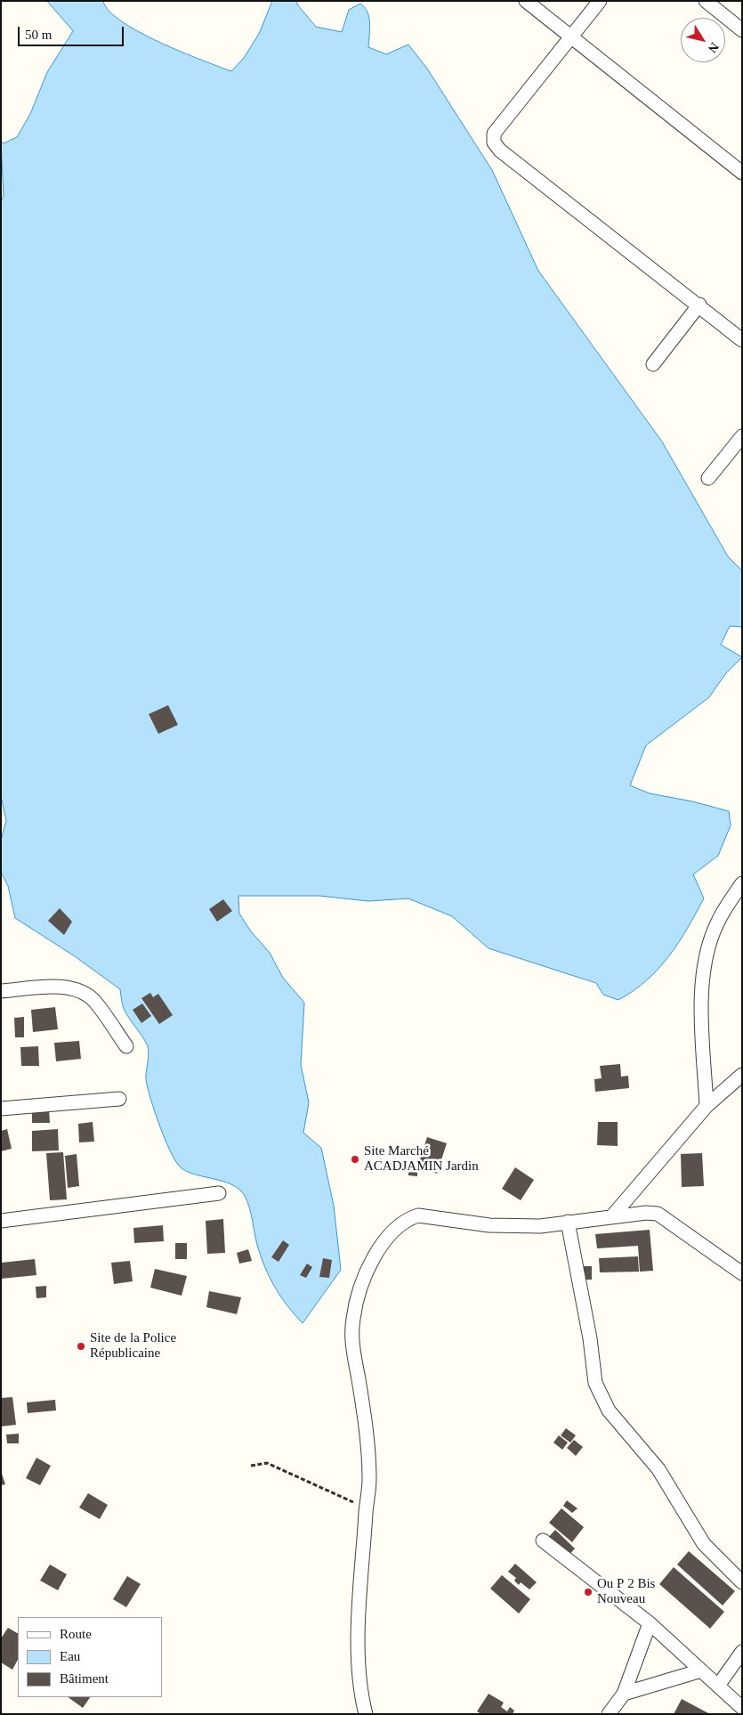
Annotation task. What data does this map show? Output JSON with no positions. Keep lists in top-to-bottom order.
{
  "places": ["Site Marché ACADJAMIN Jardin", "Site de la Police Républicaine", "Ou P 2 Bis Nouveau"],
  "legend": ["Route", "Eau", "Bâtiment"],
  "scale_bar": "50 m",
  "north": "bottom right"
}
